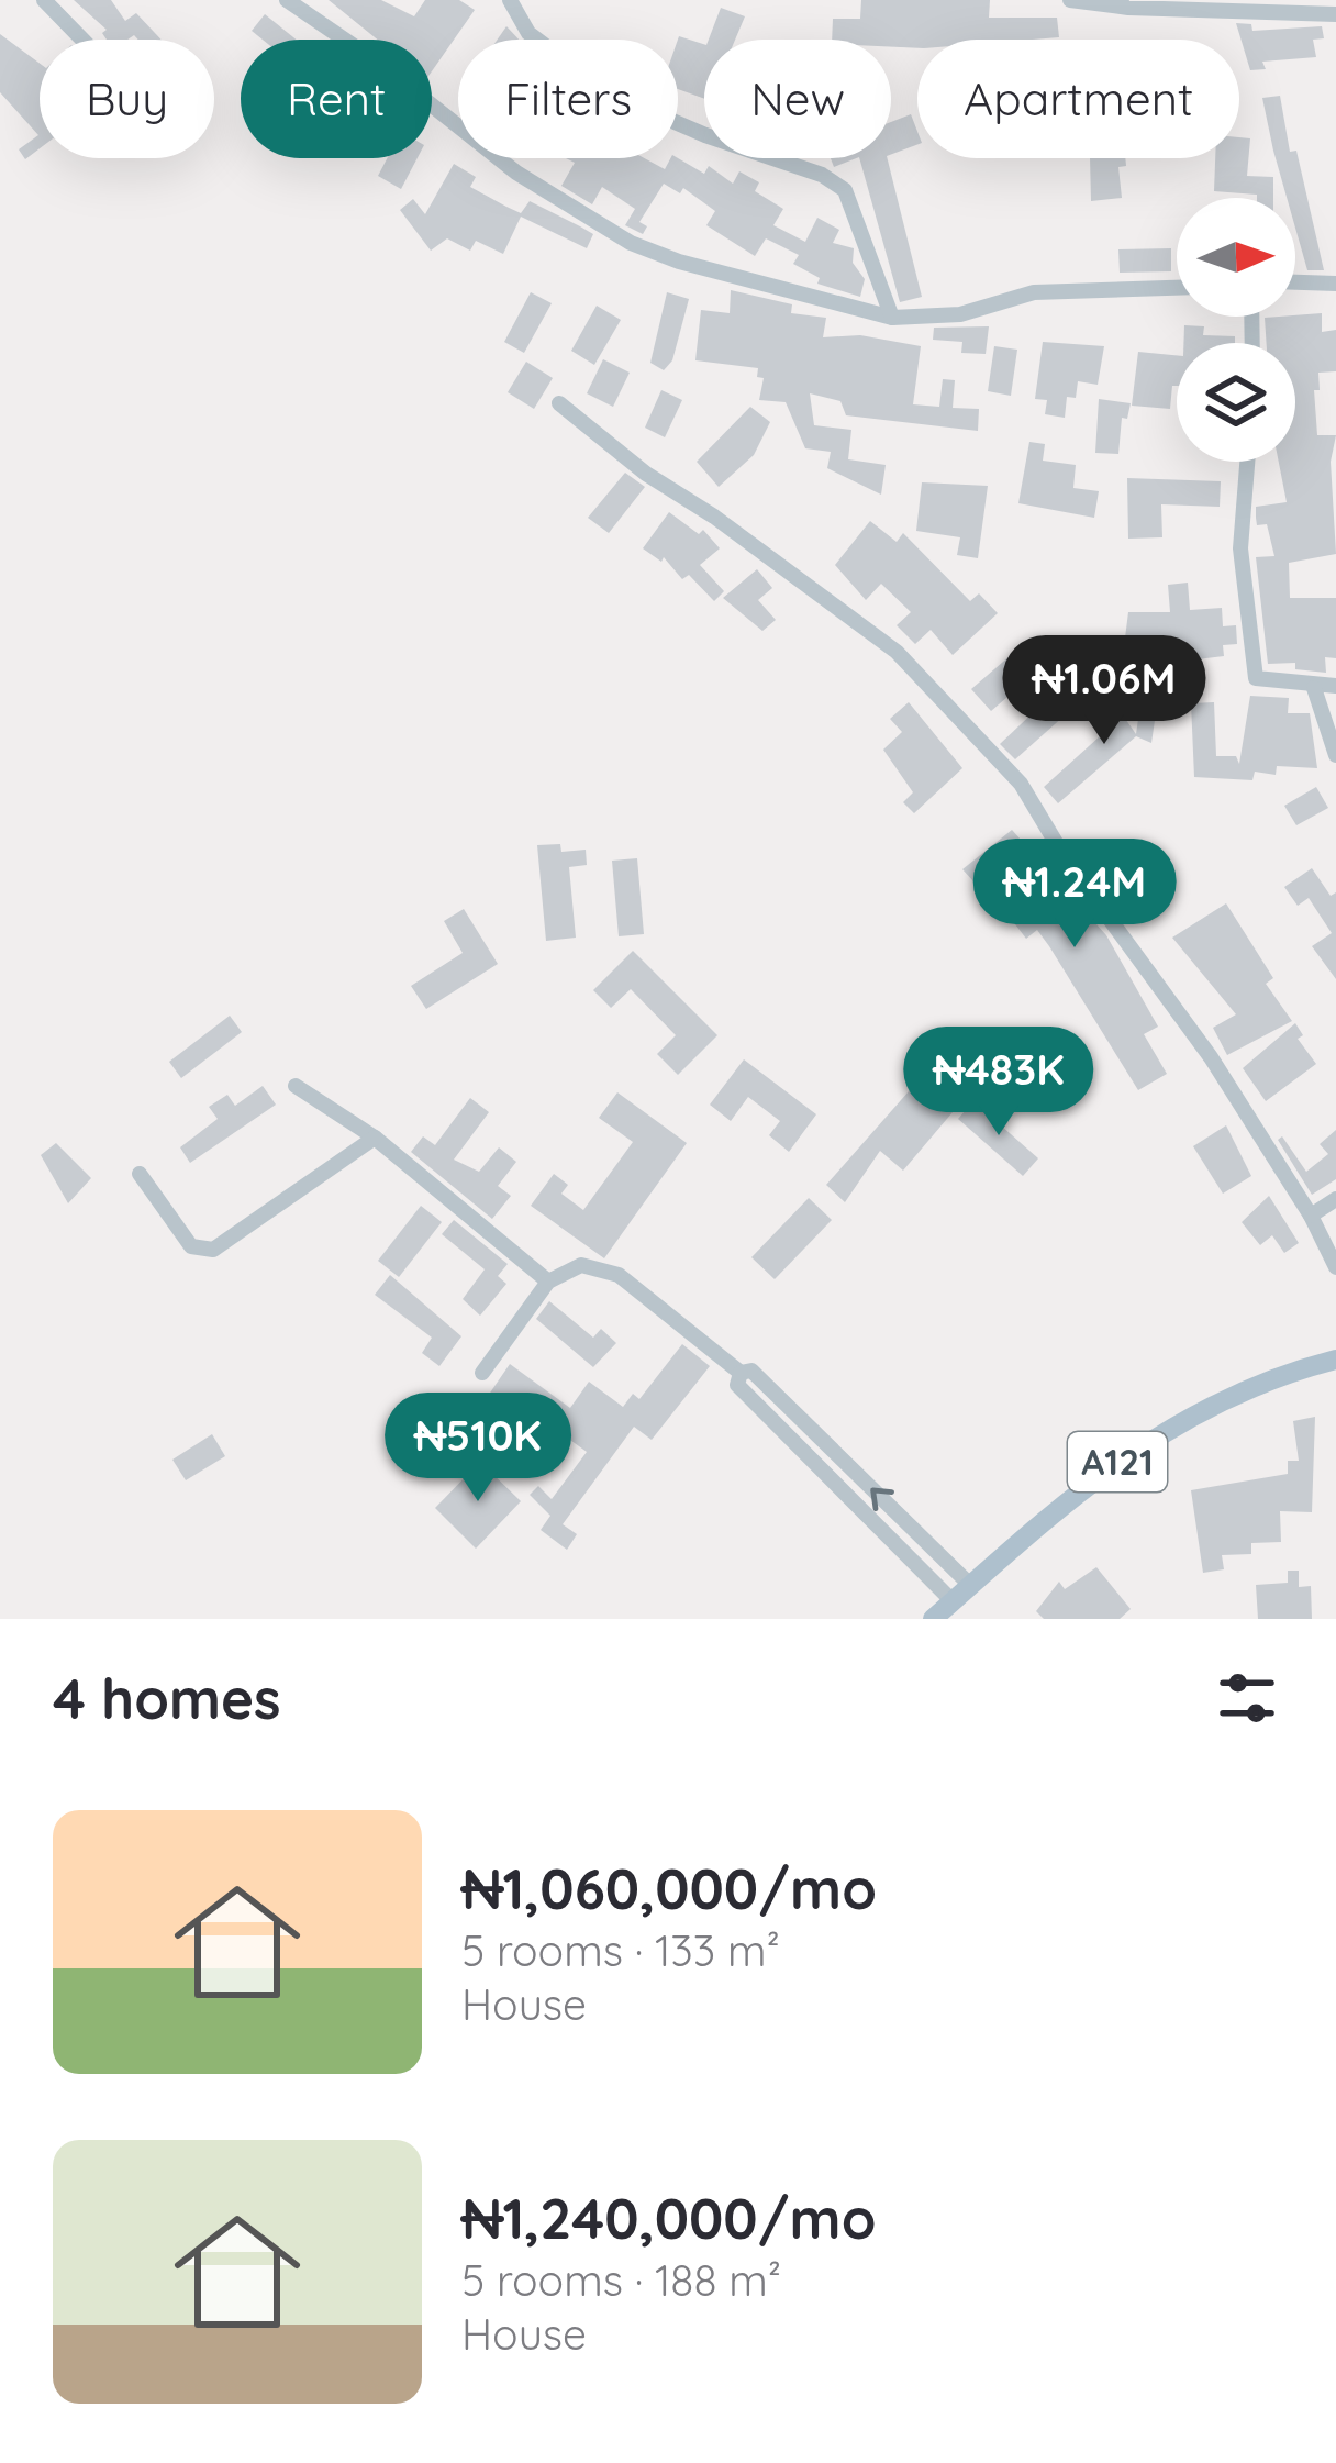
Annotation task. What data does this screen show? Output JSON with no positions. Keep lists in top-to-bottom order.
{
  "streets": {
    "main road": ["A121"]
  },
  "north": "right",
  "page": {
    "chip": [
      "Buy",
      "Rent",
      "Filters",
      "New",
      "Apartment"
    ],
    "price": [
      "₦1.06M",
      "₦1.24M",
      "₦483K",
      "₦510K"
    ],
    "heading": "4 homes",
    "list": [
      {
        "name": "₦1,060,000/mo",
        "note": "5 rooms · 133 m² · House"
      },
      {
        "name": "₦1,240,000/mo",
        "note": "5 rooms · 188 m² · House"
      }
    ]
  }
}
